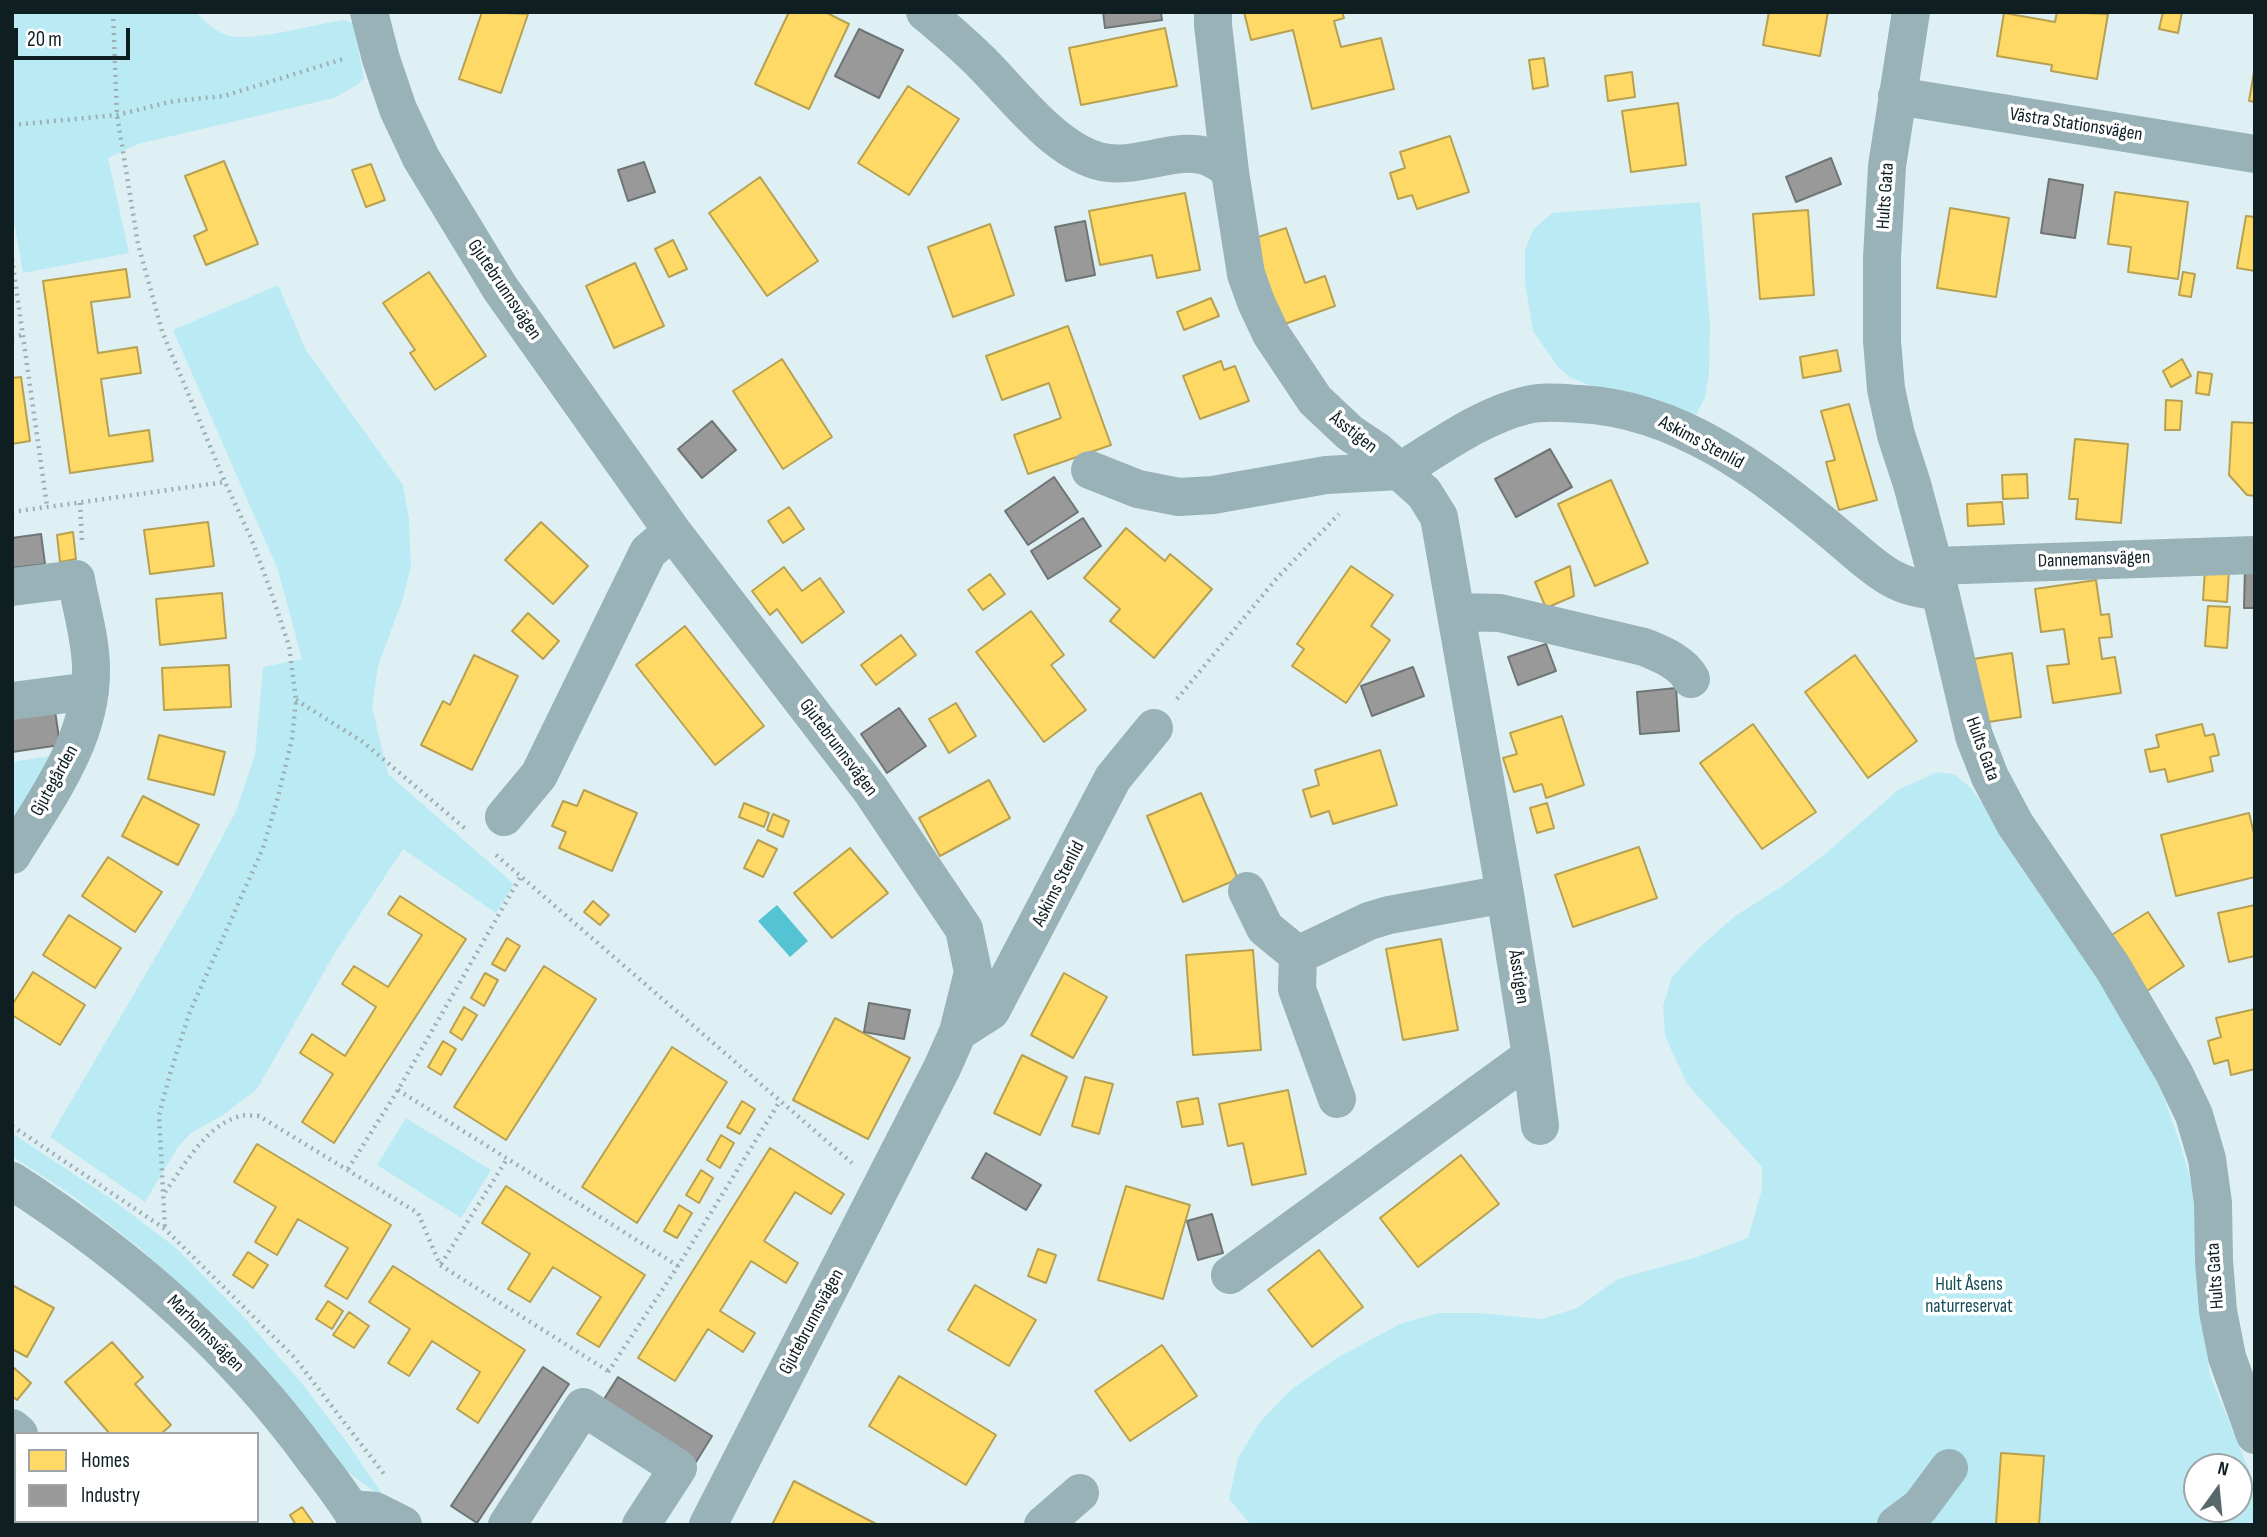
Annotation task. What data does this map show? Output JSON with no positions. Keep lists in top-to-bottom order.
{
  "streets": {
    "street": [
      "Västra Stationsvägen",
      "Hults Gata",
      "Gjutebrunnsvägen",
      "Åsstigen",
      "Askims Stenlid",
      "Dannemansvägen",
      "Gjutegården",
      "Marholmsvägen"
    ]
  },
  "crossings": [
    ["Västra Stationsvägen", "Hults Gata"],
    ["Hults Gata", "Askims Stenlid"],
    ["Hults Gata", "Dannemansvägen"],
    ["Gjutebrunnsvägen", "Askims Stenlid"],
    ["Åsstigen", "Askims Stenlid"],
    ["Askims Stenlid", "Dannemansvägen"]
  ],
  "parks": ["Hult Åsens naturreservat"],
  "legend": ["Homes", "Industry"],
  "scale_bar": "20 m",
  "north": "top"
}
